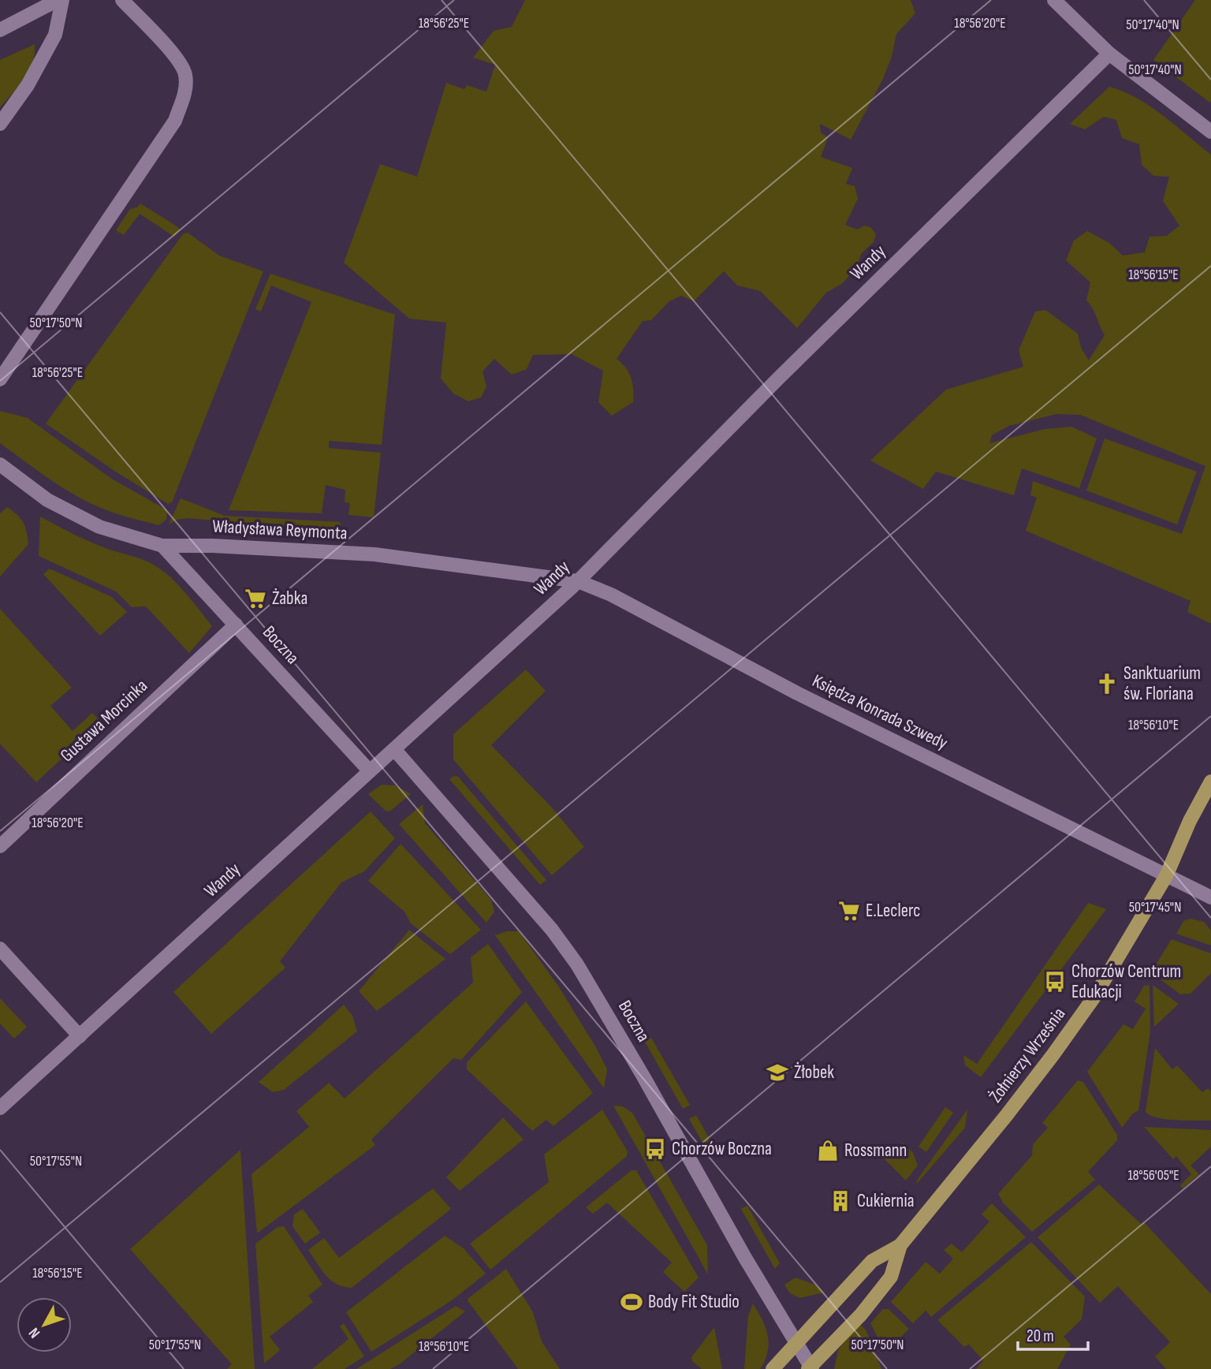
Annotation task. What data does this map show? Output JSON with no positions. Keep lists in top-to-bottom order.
{
  "streets": {
    "main road": ["Żołnierzy Września"],
    "street": [
      "Wandy",
      "Władysława Reymonta",
      "Boczna",
      "Księdza Konrada Szwedy",
      "Gustawa Morcinka"
    ]
  },
  "crossings": [
    ["Wandy", "Władysława Reymonta"],
    ["Wandy", "Boczna"],
    ["Wandy", "Księdza Konrada Szwedy"],
    ["Władysława Reymonta", "Boczna"],
    ["Władysława Reymonta", "Księdza Konrada Szwedy"],
    ["Boczna", "Gustawa Morcinka"],
    ["Boczna", "Żołnierzy Września"],
    ["Księdza Konrada Szwedy", "Żołnierzy Września"]
  ],
  "places": {
    "supermarket": ["Żabka", "E.Leclerc"],
    "church": ["Sanktuarium św. Floriana"],
    "bus stop": ["Chorzów Centrum Edukacji", "Chorzów Boczna"],
    "school or university": ["Żłobek"],
    "shop": ["Rossmann"],
    "building": ["Cukiernia"],
    "sports": ["Body Fit Studio"]
  },
  "scale_bar": "20 m",
  "north": "bottom left",
  "coordinates": [
    "18°56'25\"E",
    "18°56'20\"E",
    "50°17'40\"N",
    "18°56'15\"E",
    "50°17'50\"N",
    "18°56'10\"E",
    "50°17'45\"N",
    "50°17'55\"N",
    "18°56'05\"E"
  ]
}
